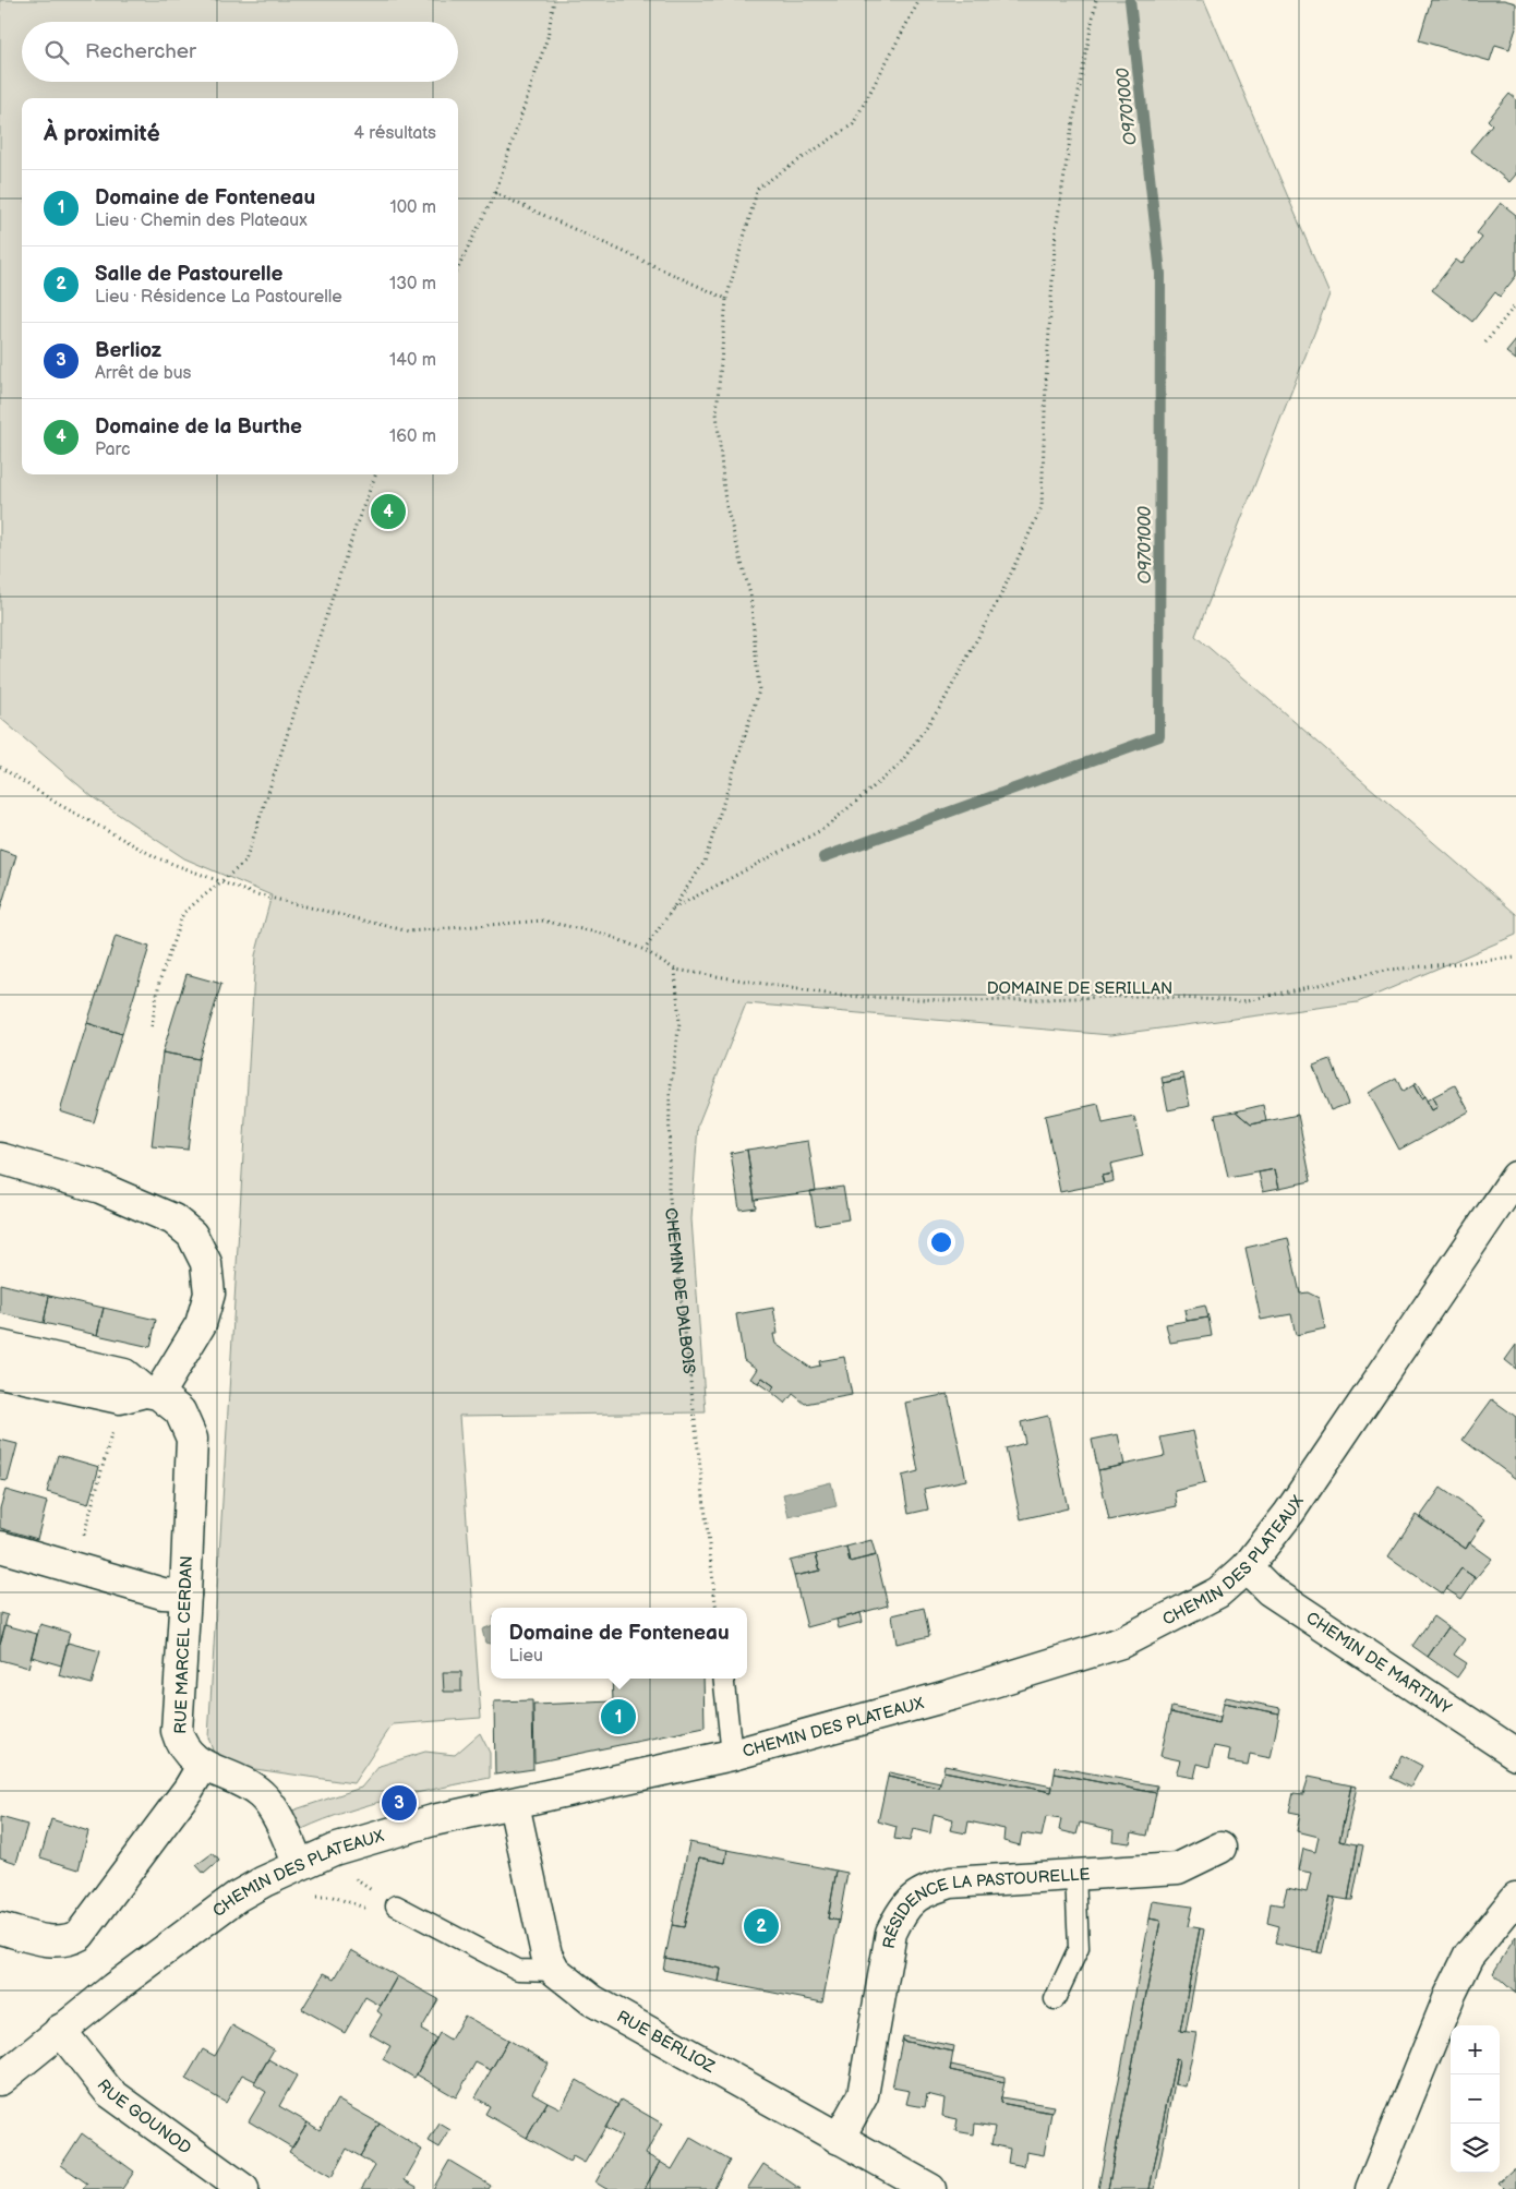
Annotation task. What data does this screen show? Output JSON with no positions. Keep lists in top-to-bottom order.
{
  "streets": {
    "street": [
      "CHEMIN DES PLATEAUX",
      "RUE MARCEL CERDAN",
      "CHEMIN DE MARTINY",
      "RÉSIDENCE LA PASTOURELLE",
      "RUE BERLIOZ",
      "RUE GOUNOD"
    ],
    "path": ["DOMAINE DE SERILLAN", "CHEMIN DE DALBOIS"]
  },
  "crossings": [
    ["DOMAINE DE SERILLAN", "CHEMIN DE DALBOIS"],
    ["CHEMIN DES PLATEAUX", "RUE MARCEL CERDAN"],
    ["CHEMIN DES PLATEAUX", "CHEMIN DE MARTINY"],
    ["CHEMIN DES PLATEAUX", "RUE BERLIOZ"],
    ["CHEMIN DES PLATEAUX", "RUE GOUNOD"],
    ["RÉSIDENCE LA PASTOURELLE", "RUE BERLIOZ"]
  ],
  "water": ["O9701000"],
  "page": {
    "search": "Rechercher",
    "heading": ["À proximité", "4 résultats"],
    "list": [
      {
        "mark": "1",
        "name": "Domaine de Fonteneau",
        "note": "Lieu · Chemin des Plateaux",
        "value": "100 m"
      },
      {
        "mark": "2",
        "name": "Salle de Pastourelle",
        "note": "Lieu · Résidence La Pastourelle",
        "value": "130 m"
      },
      {
        "mark": "3",
        "name": "Berlioz",
        "note": "Arrêt de bus",
        "value": "140 m"
      },
      {
        "mark": "4",
        "name": "Domaine de la Burthe",
        "note": "Parc",
        "value": "160 m"
      }
    ],
    "pins": [
      "4",
      "1",
      "3",
      "2"
    ],
    "popup": ["Domaine de Fonteneau", "Lieu"],
    "map_buttons": ["+", "−"]
  }
}
